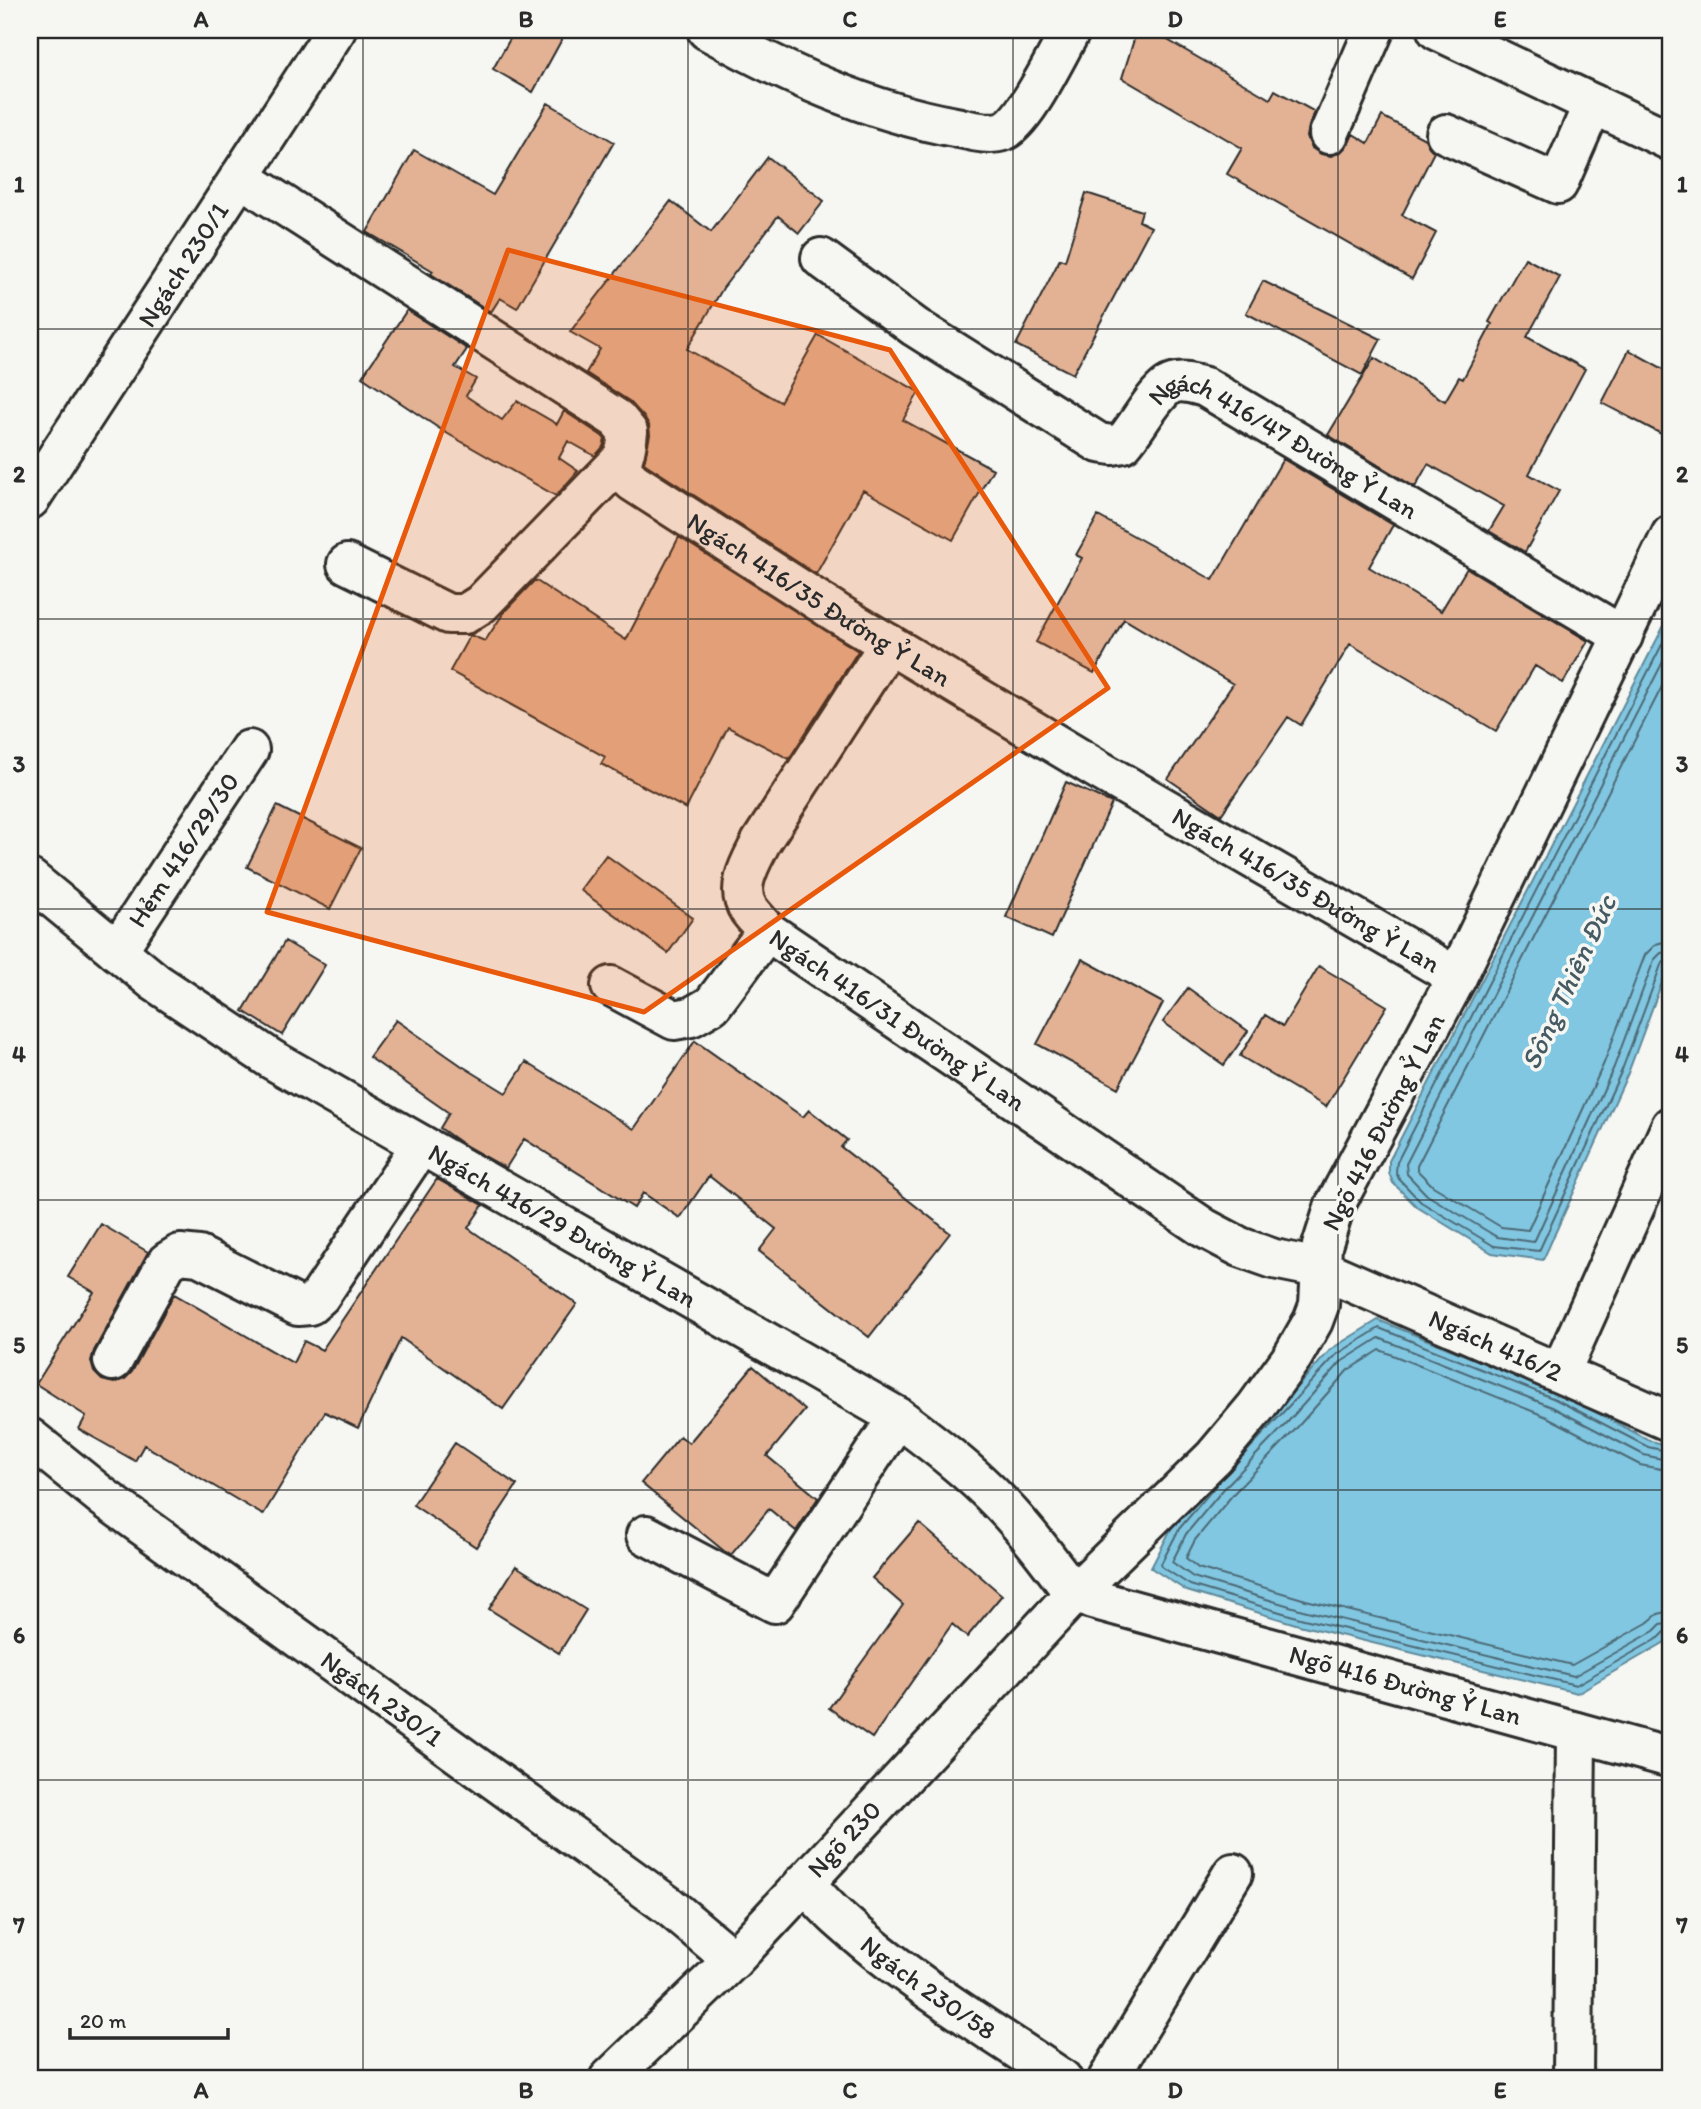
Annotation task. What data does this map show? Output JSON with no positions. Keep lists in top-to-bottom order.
{
  "streets": {
    "street": [
      "Ngách 230/1",
      "Ngách 416/47 Đường Ỷ Lan",
      "Ngách 416/35 Đường Ỷ Lan",
      "Hẻm 416/29/30",
      "Ngách 416/31 Đường Ỷ Lan",
      "Ngõ 416 Đường Ỷ Lan",
      "Ngách 416/29 Đường Ỷ Lan",
      "Ngách 416/2",
      "Ngõ 230",
      "Ngách 230/58"
    ]
  },
  "crossings": [
    ["Ngách 230/1", "Ngõ 230"],
    ["Ngách 416/47 Đường Ỷ Lan", "Ngõ 416 Đường Ỷ Lan"],
    ["Ngách 416/35 Đường Ỷ Lan", "Ngách 416/31 Đường Ỷ Lan"],
    ["Ngách 416/35 Đường Ỷ Lan", "Ngõ 416 Đường Ỷ Lan"],
    ["Hẻm 416/29/30", "Ngách 416/29 Đường Ỷ Lan"],
    ["Ngách 416/31 Đường Ỷ Lan", "Ngõ 416 Đường Ỷ Lan"],
    ["Ngách 416/31 Đường Ỷ Lan", "Ngách 416/2"],
    ["Ngõ 416 Đường Ỷ Lan", "Ngách 416/29 Đường Ỷ Lan"],
    ["Ngõ 416 Đường Ỷ Lan", "Ngách 416/2"],
    ["Ngõ 416 Đường Ỷ Lan", "Ngõ 230"],
    ["Ngách 416/29 Đường Ỷ Lan", "Ngõ 230"],
    ["Ngõ 230", "Ngách 230/58"]
  ],
  "water": ["Sông Thiên Đức"],
  "scale_bar": "20 m",
  "grid": {
    "columns": [
      "A",
      "B",
      "C",
      "D",
      "E"
    ],
    "rows": [
      "1",
      "2",
      "3",
      "4",
      "5",
      "6",
      "7"
    ]
  }
}
